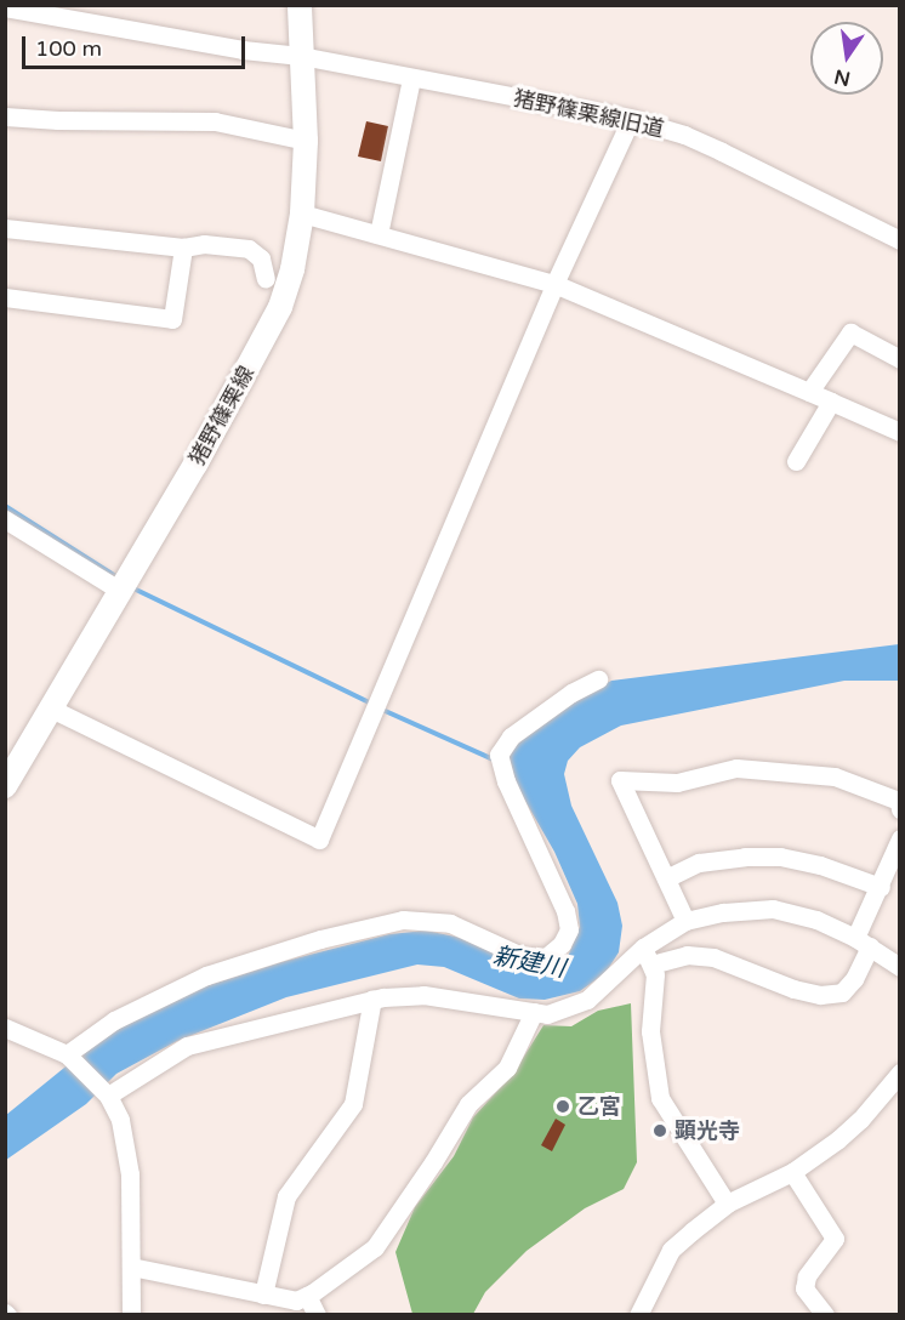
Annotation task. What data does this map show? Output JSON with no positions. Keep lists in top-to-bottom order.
{
  "streets": {
    "main road": ["猪野篠栗線"],
    "street": ["猪野篠栗線旧道"]
  },
  "crossings": [
    ["猪野篠栗線旧道", "猪野篠栗線"]
  ],
  "water": ["新建川"],
  "places": ["乙宮", "顕光寺"],
  "scale_bar": "100 m",
  "north": "bottom"
}
